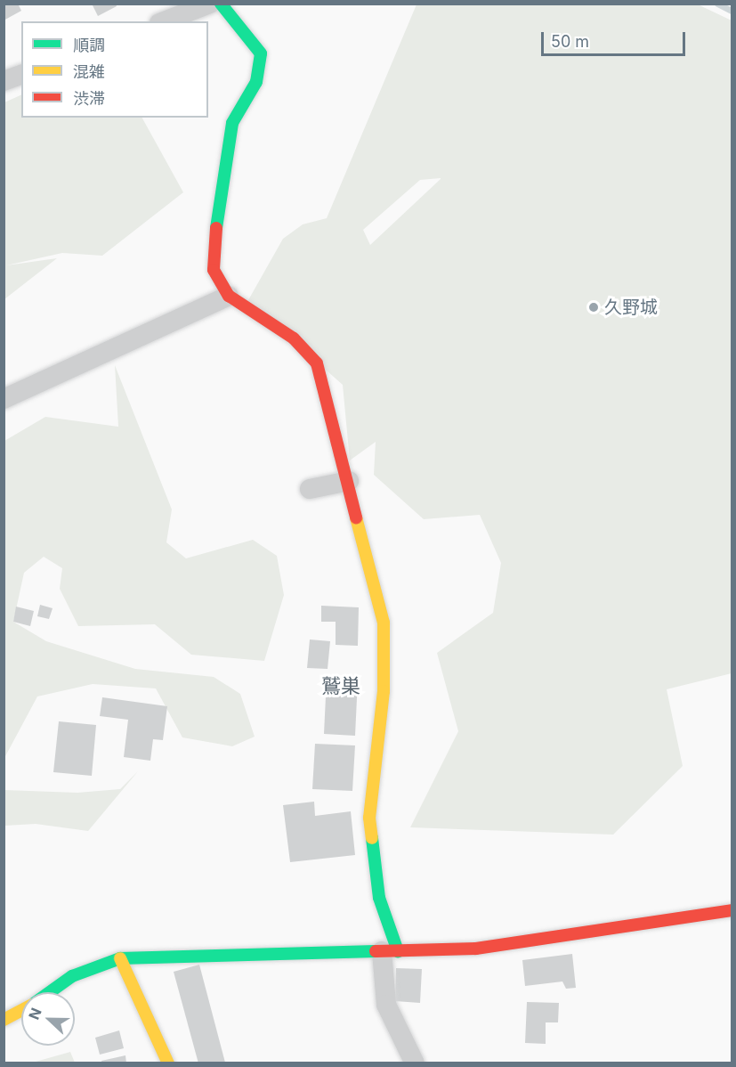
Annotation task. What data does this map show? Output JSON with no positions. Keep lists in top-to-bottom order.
{
  "districts": ["鷲巣"],
  "places": ["久野城"],
  "legend": ["順調", "混雑", "渋滞"],
  "scale_bar": "50 m",
  "north": "left"
}
